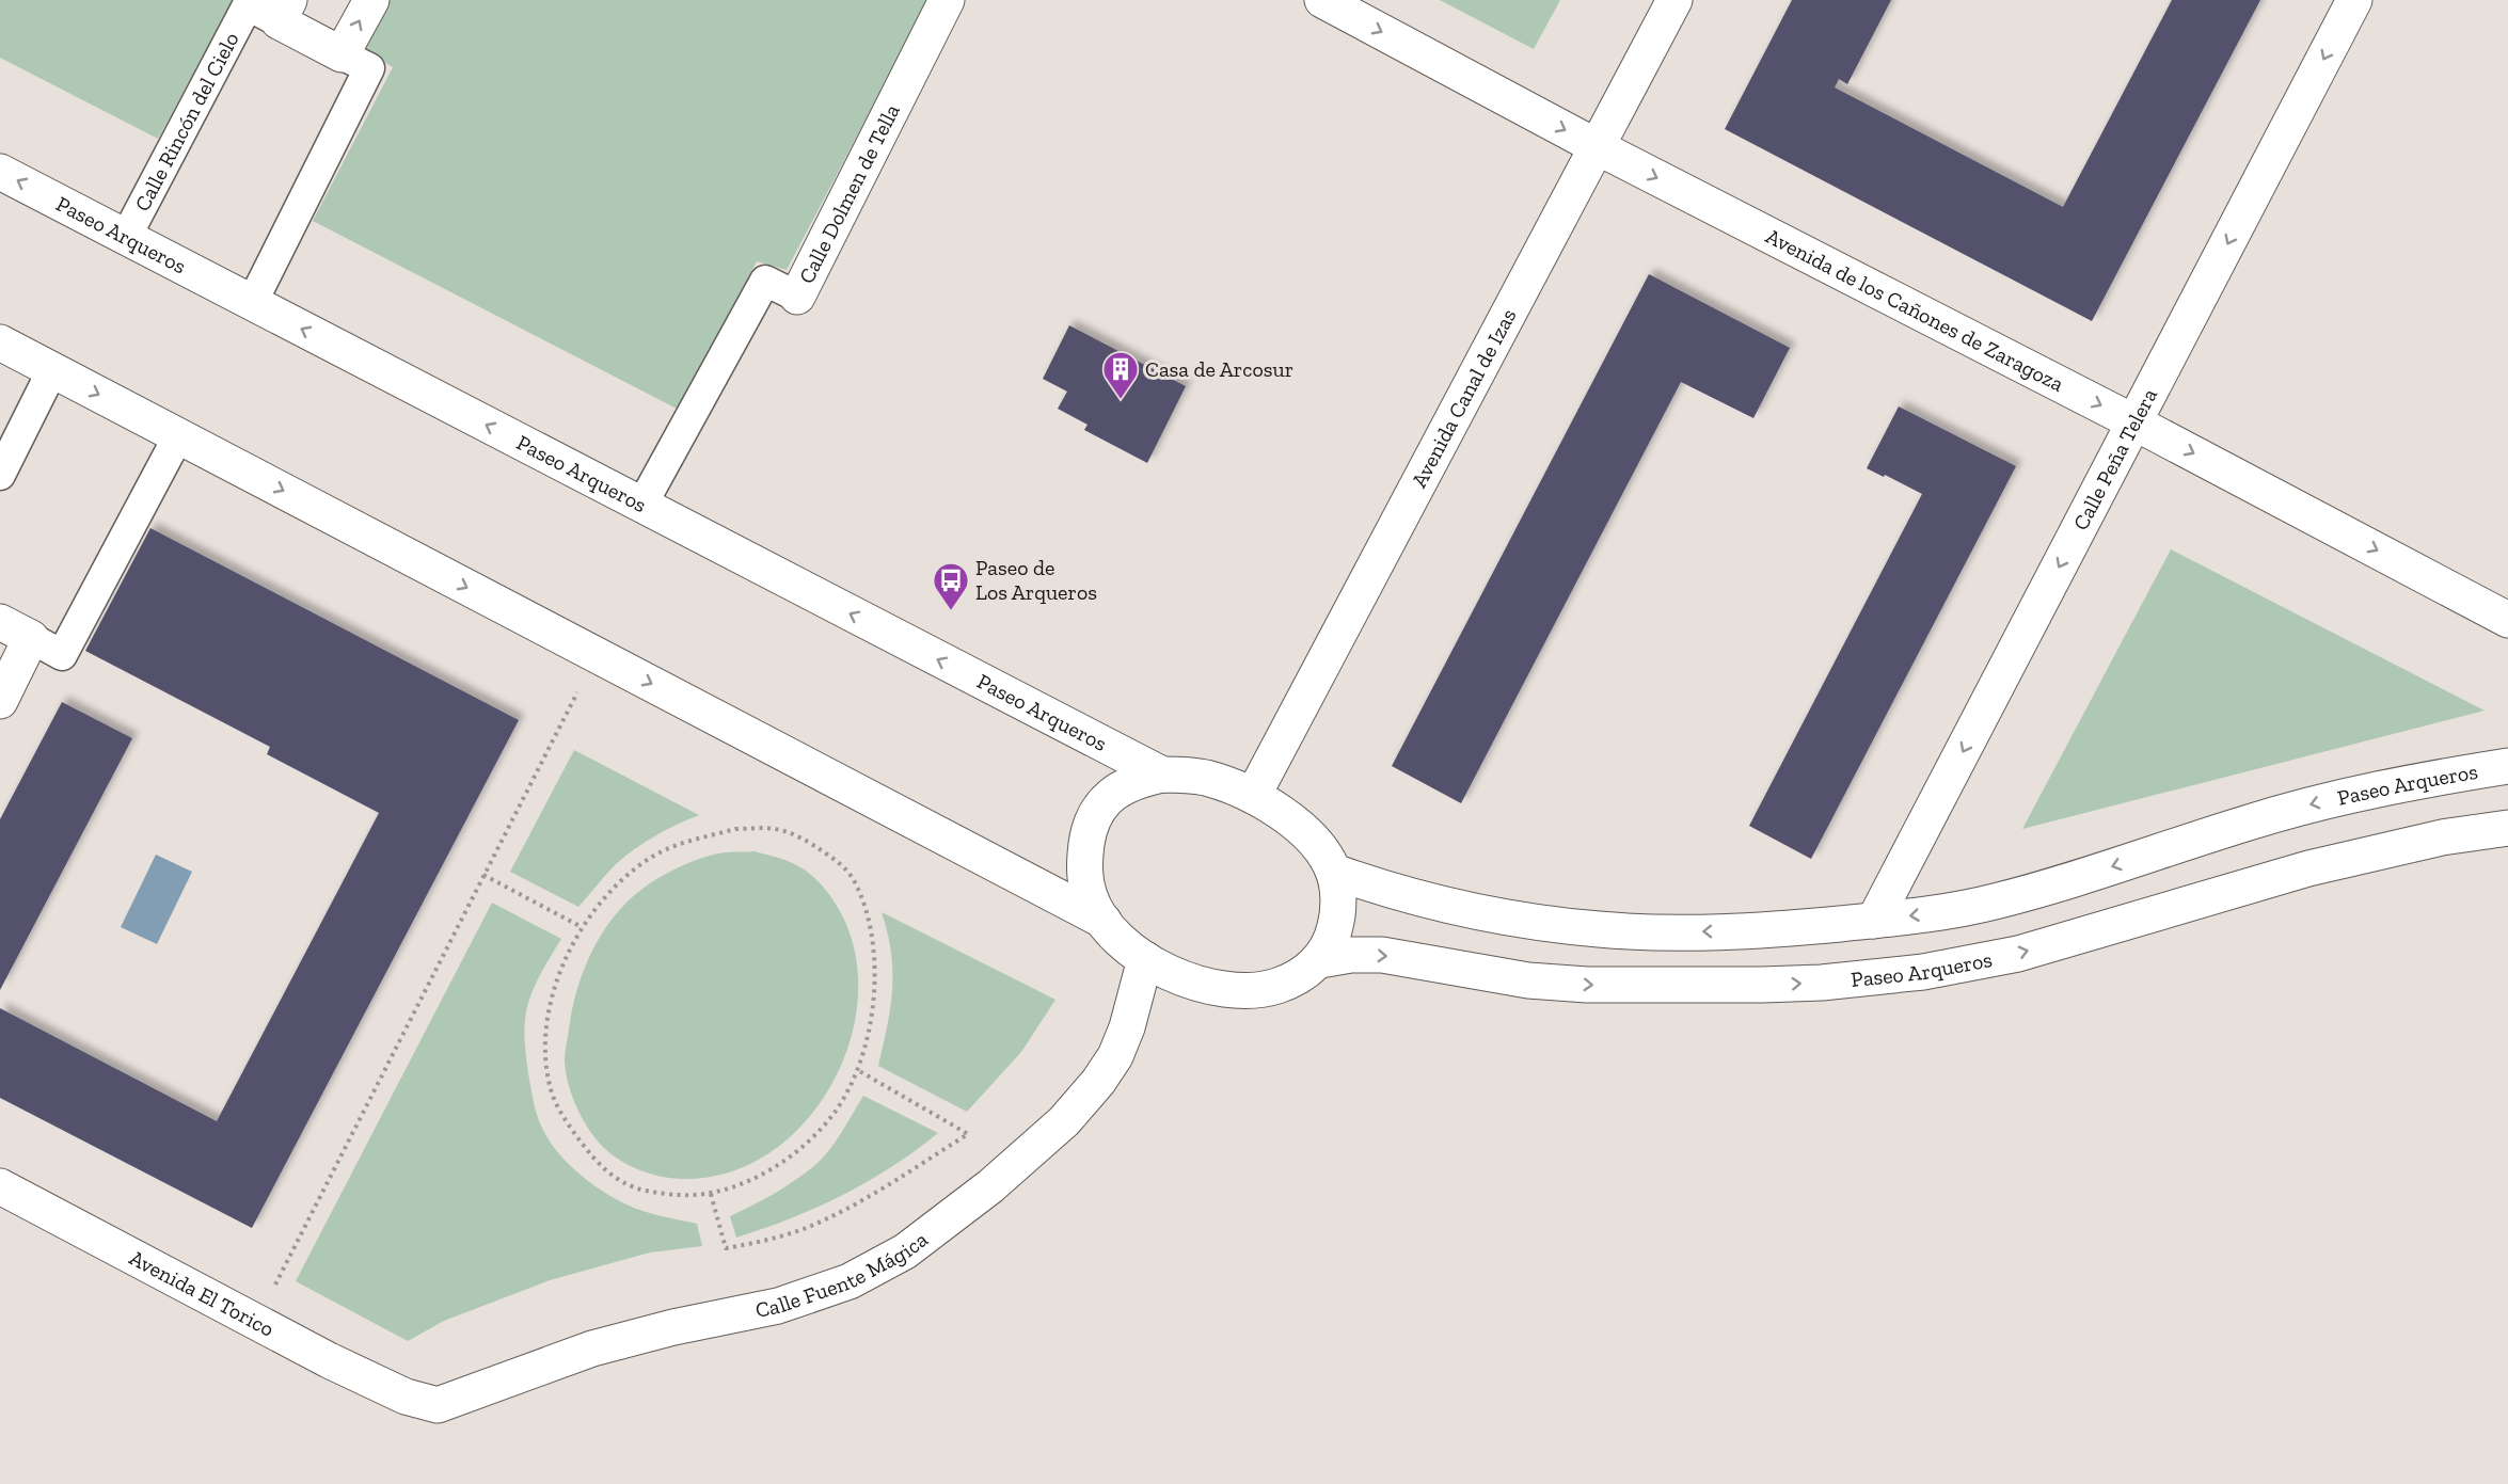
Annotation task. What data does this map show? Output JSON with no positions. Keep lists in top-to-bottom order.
{
  "streets": {
    "street": [
      "Calle Rincón del Cielo",
      "Calle Dolmen de Tella",
      "Paseo Arqueros",
      "Avenida de los Cañones de Zaragoza",
      "Avenida Canal de Izas",
      "Calle Peña Telera",
      "Calle Fuente Mágica",
      "Avenida El Torico"
    ]
  },
  "crossings": [
    ["Calle Rincón del Cielo", "Paseo Arqueros"],
    ["Calle Dolmen de Tella", "Paseo Arqueros"],
    ["Paseo Arqueros", "Calle Peña Telera"],
    ["Avenida de los Cañones de Zaragoza", "Avenida Canal de Izas"],
    ["Avenida de los Cañones de Zaragoza", "Calle Peña Telera"],
    ["Calle Fuente Mágica", "Avenida El Torico"]
  ],
  "one_way": ["Avenida de los Cañones de Zaragoza", "Calle Peña Telera"],
  "places": {
    "building": ["Casa de Arcosur"],
    "bus stop": ["Paseo de Los Arqueros"]
  }
}
